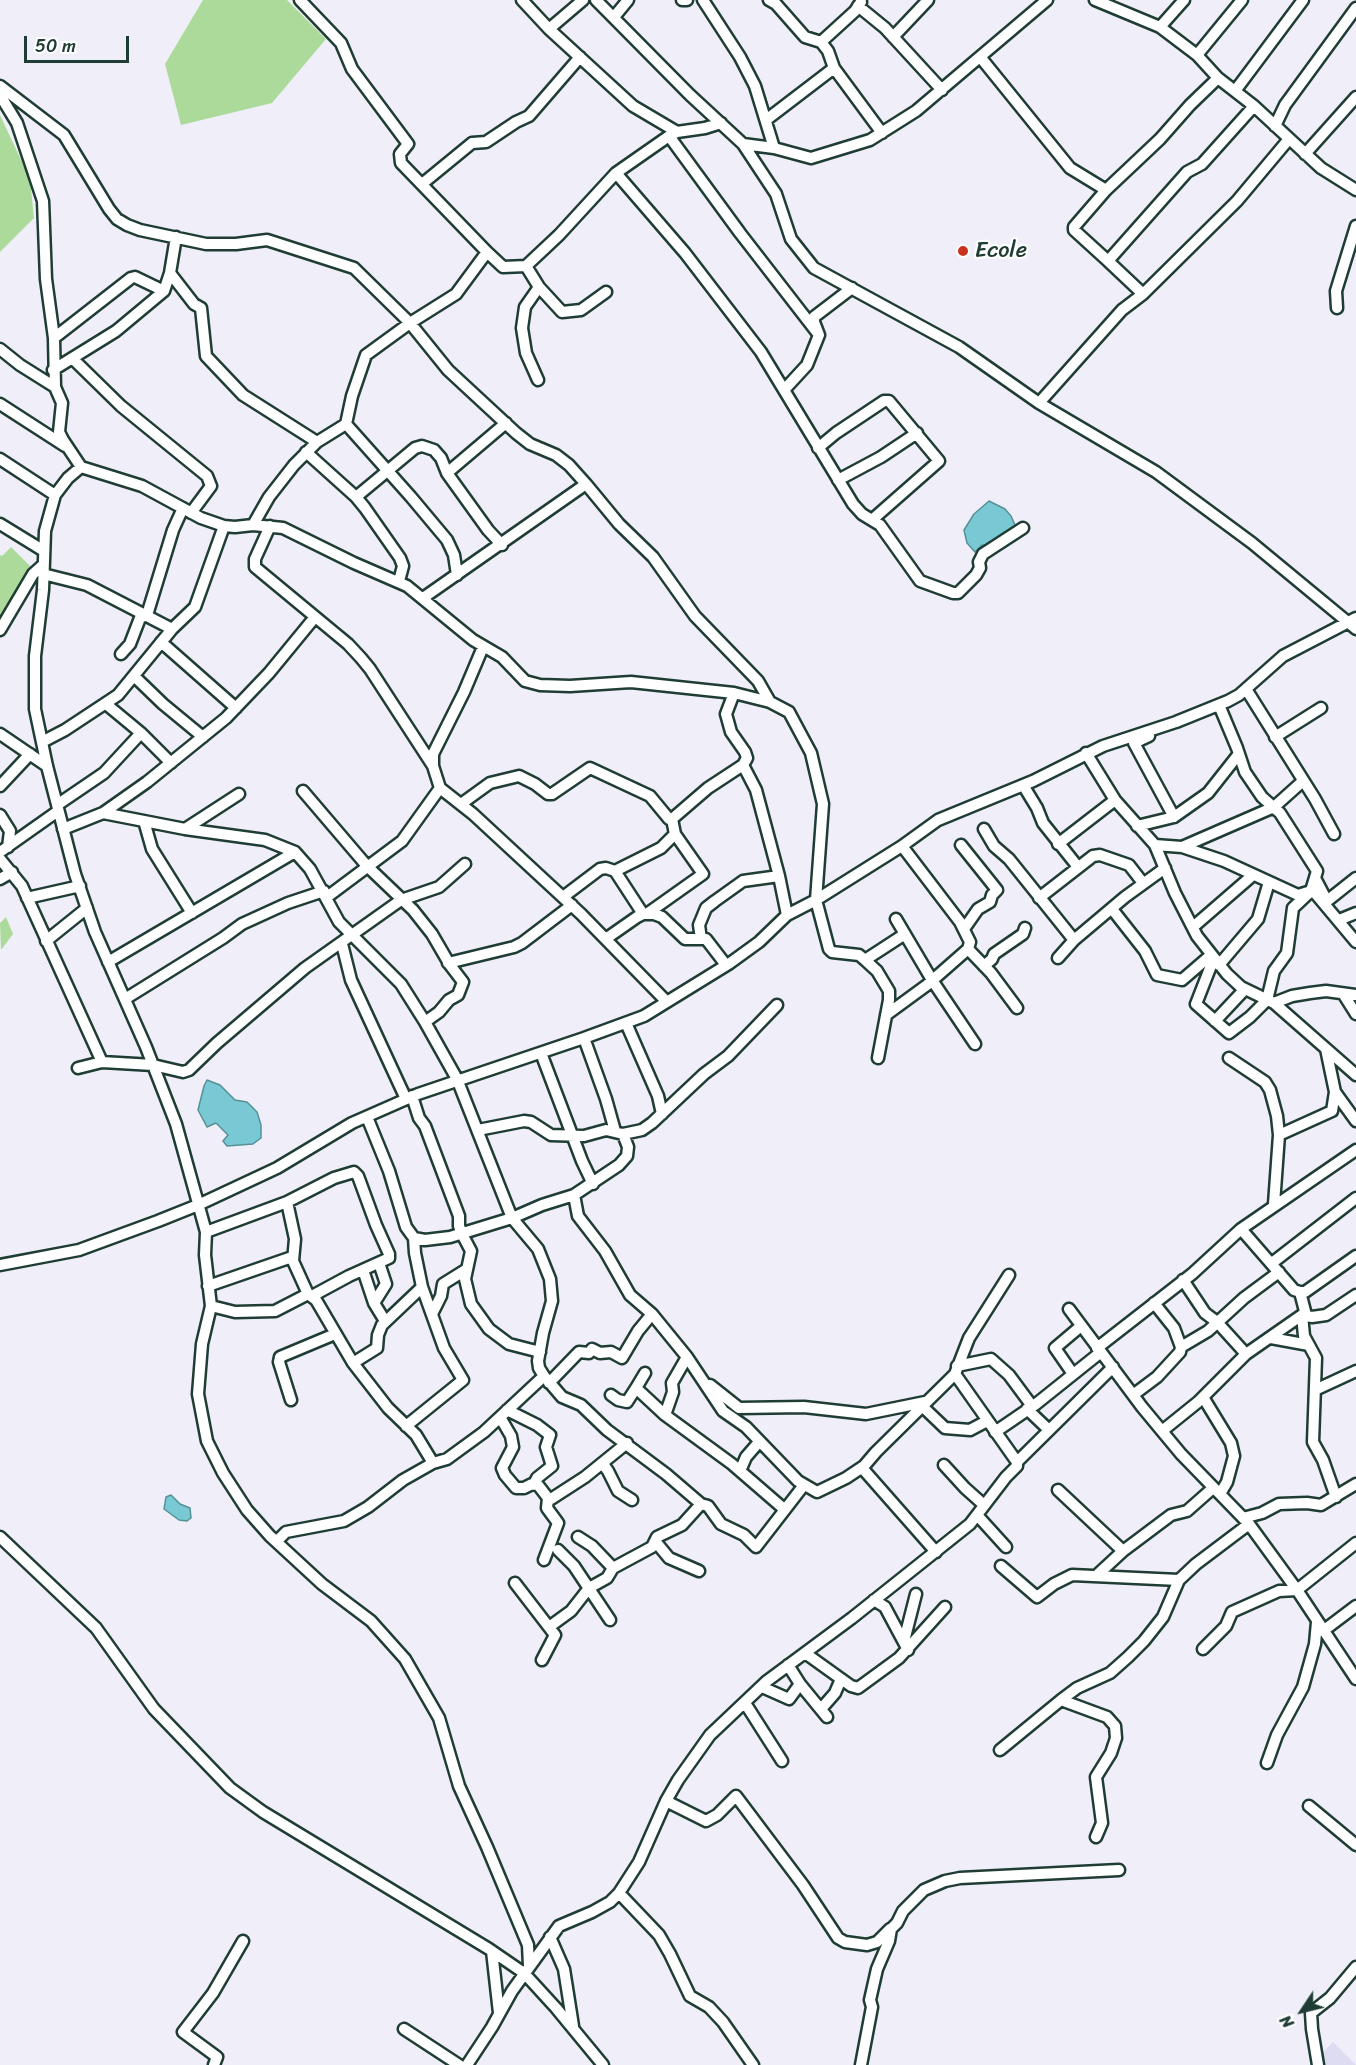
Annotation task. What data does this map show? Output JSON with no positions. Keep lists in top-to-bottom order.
{
  "places": ["Ecole"],
  "scale_bar": "50 m",
  "north": "bottom left"
}
